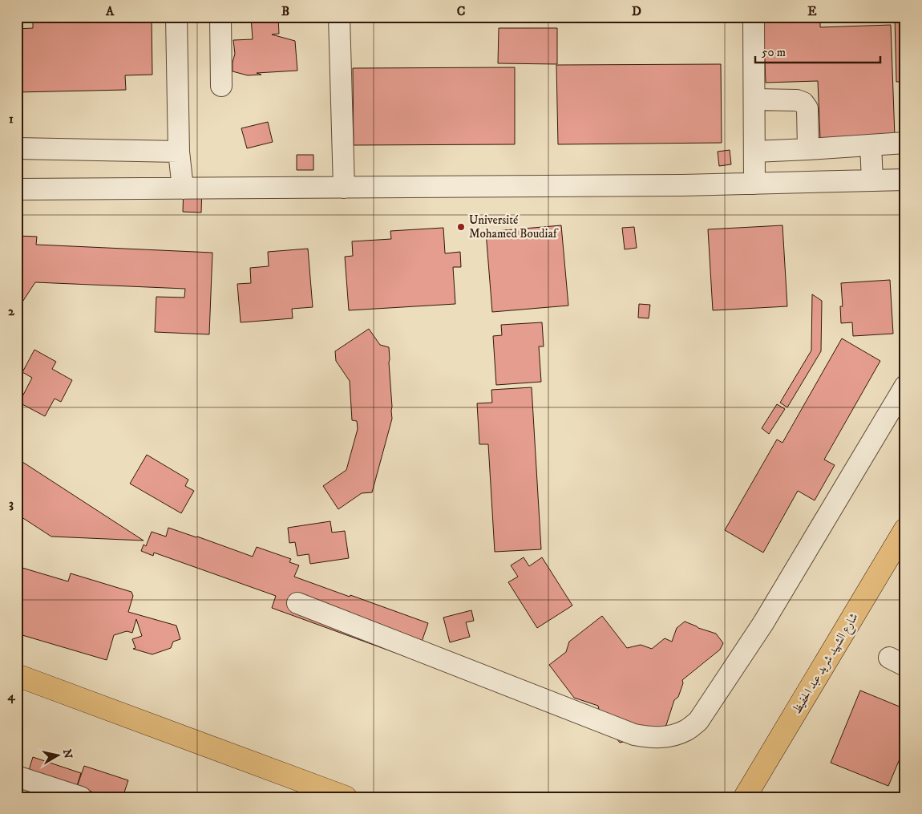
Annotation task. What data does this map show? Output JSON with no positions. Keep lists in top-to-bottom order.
{
  "streets": {
    "main road": ["شارع الشهيد شريد عبد الحفيظ"]
  },
  "places": ["Université Mohamed Boudiaf"],
  "scale_bar": "50 m",
  "north": "right",
  "grid": {
    "columns": [
      "A",
      "B",
      "C",
      "D",
      "E"
    ],
    "rows": [
      "1",
      "2",
      "3",
      "4"
    ]
  }
}
